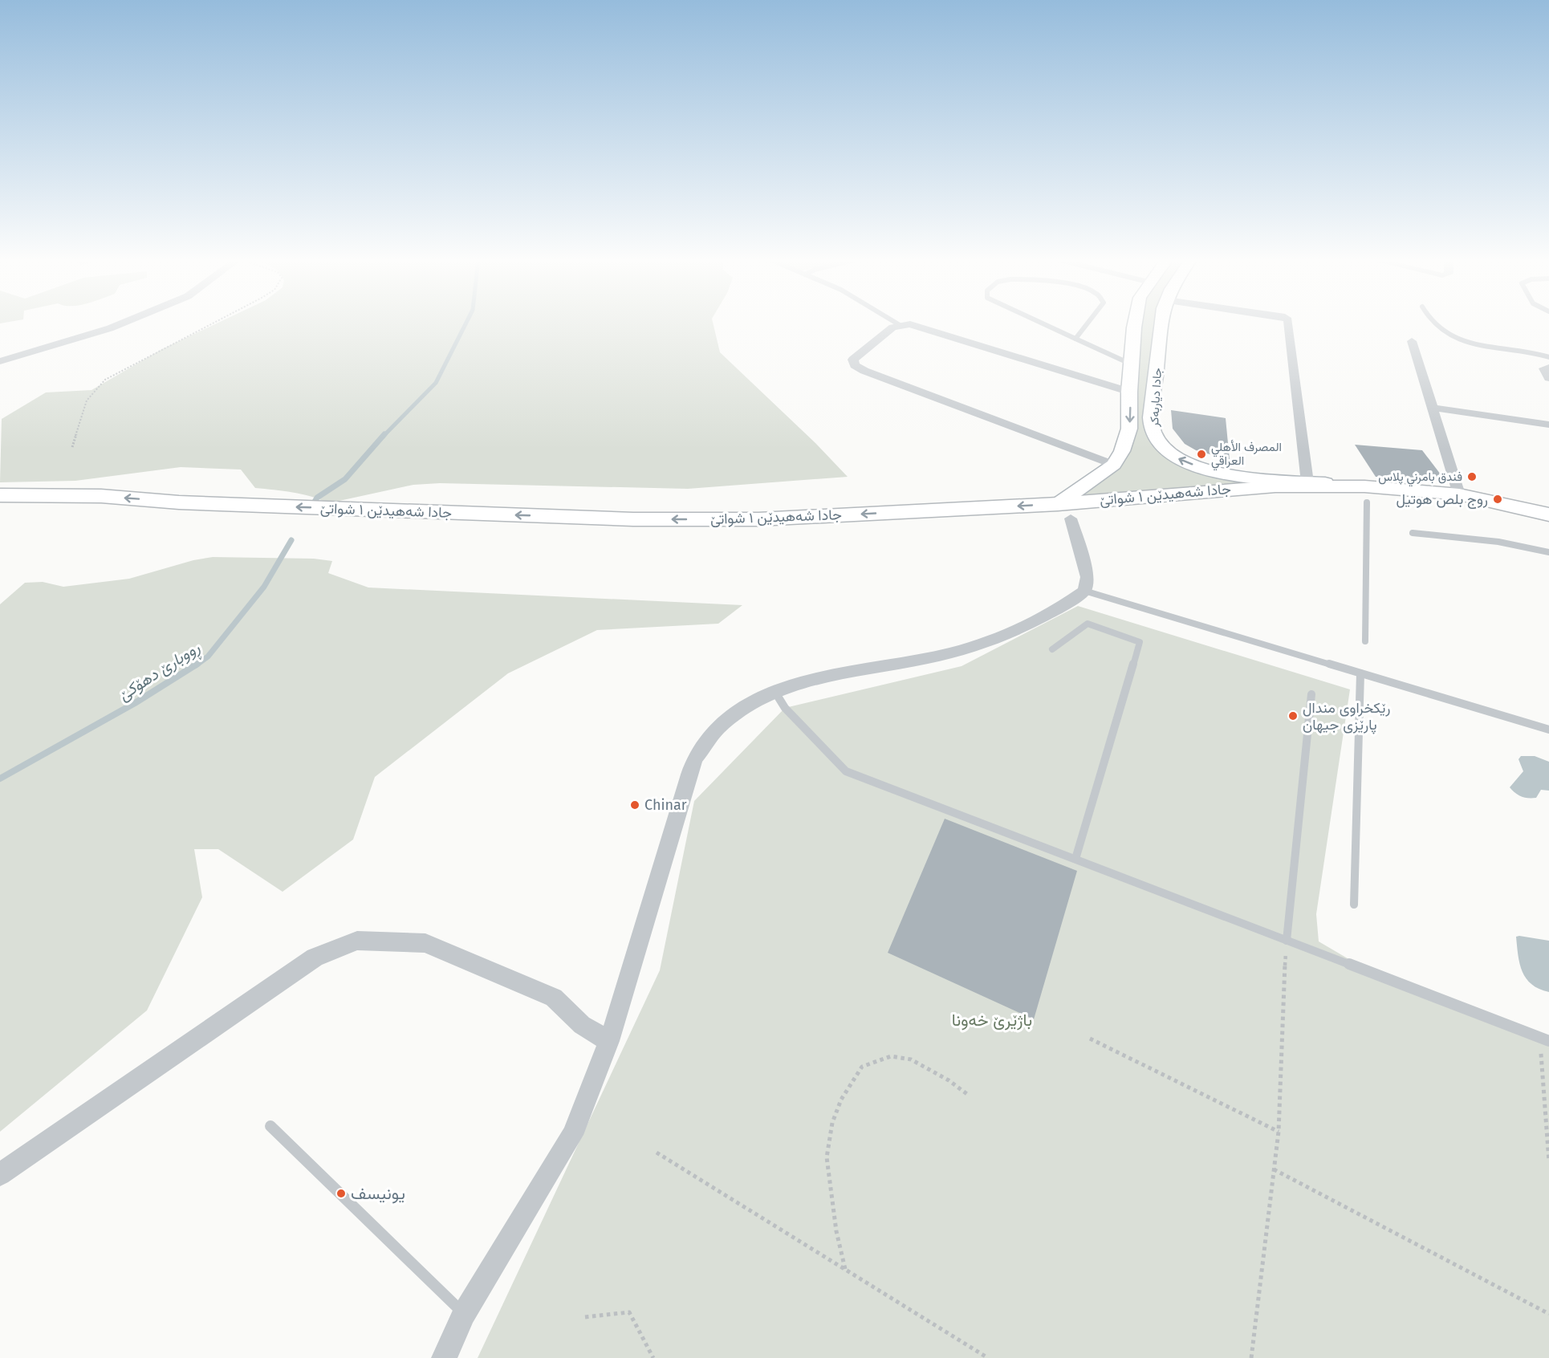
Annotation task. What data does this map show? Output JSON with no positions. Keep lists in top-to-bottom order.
{
  "streets": {
    "main road": ["جادا دیاربه‌كر", "جادا شەهیدێن ١ شواتێ"]
  },
  "crossings": [
    ["جادا دیاربه‌كر", "جادا شەهیدێن ١ شواتێ"]
  ],
  "water": ["ڕووبارێ دهۆكێ"],
  "parks": ["باژێرێ خه‌ونا"],
  "places": [
    "المصرف الأهلي العراقي",
    "فندق بامرني پلاس",
    "روج بلص هوتيل",
    "رێکخراوی مندال پارێزی جیهان",
    "Chinar",
    "يونيسف"
  ]
}
